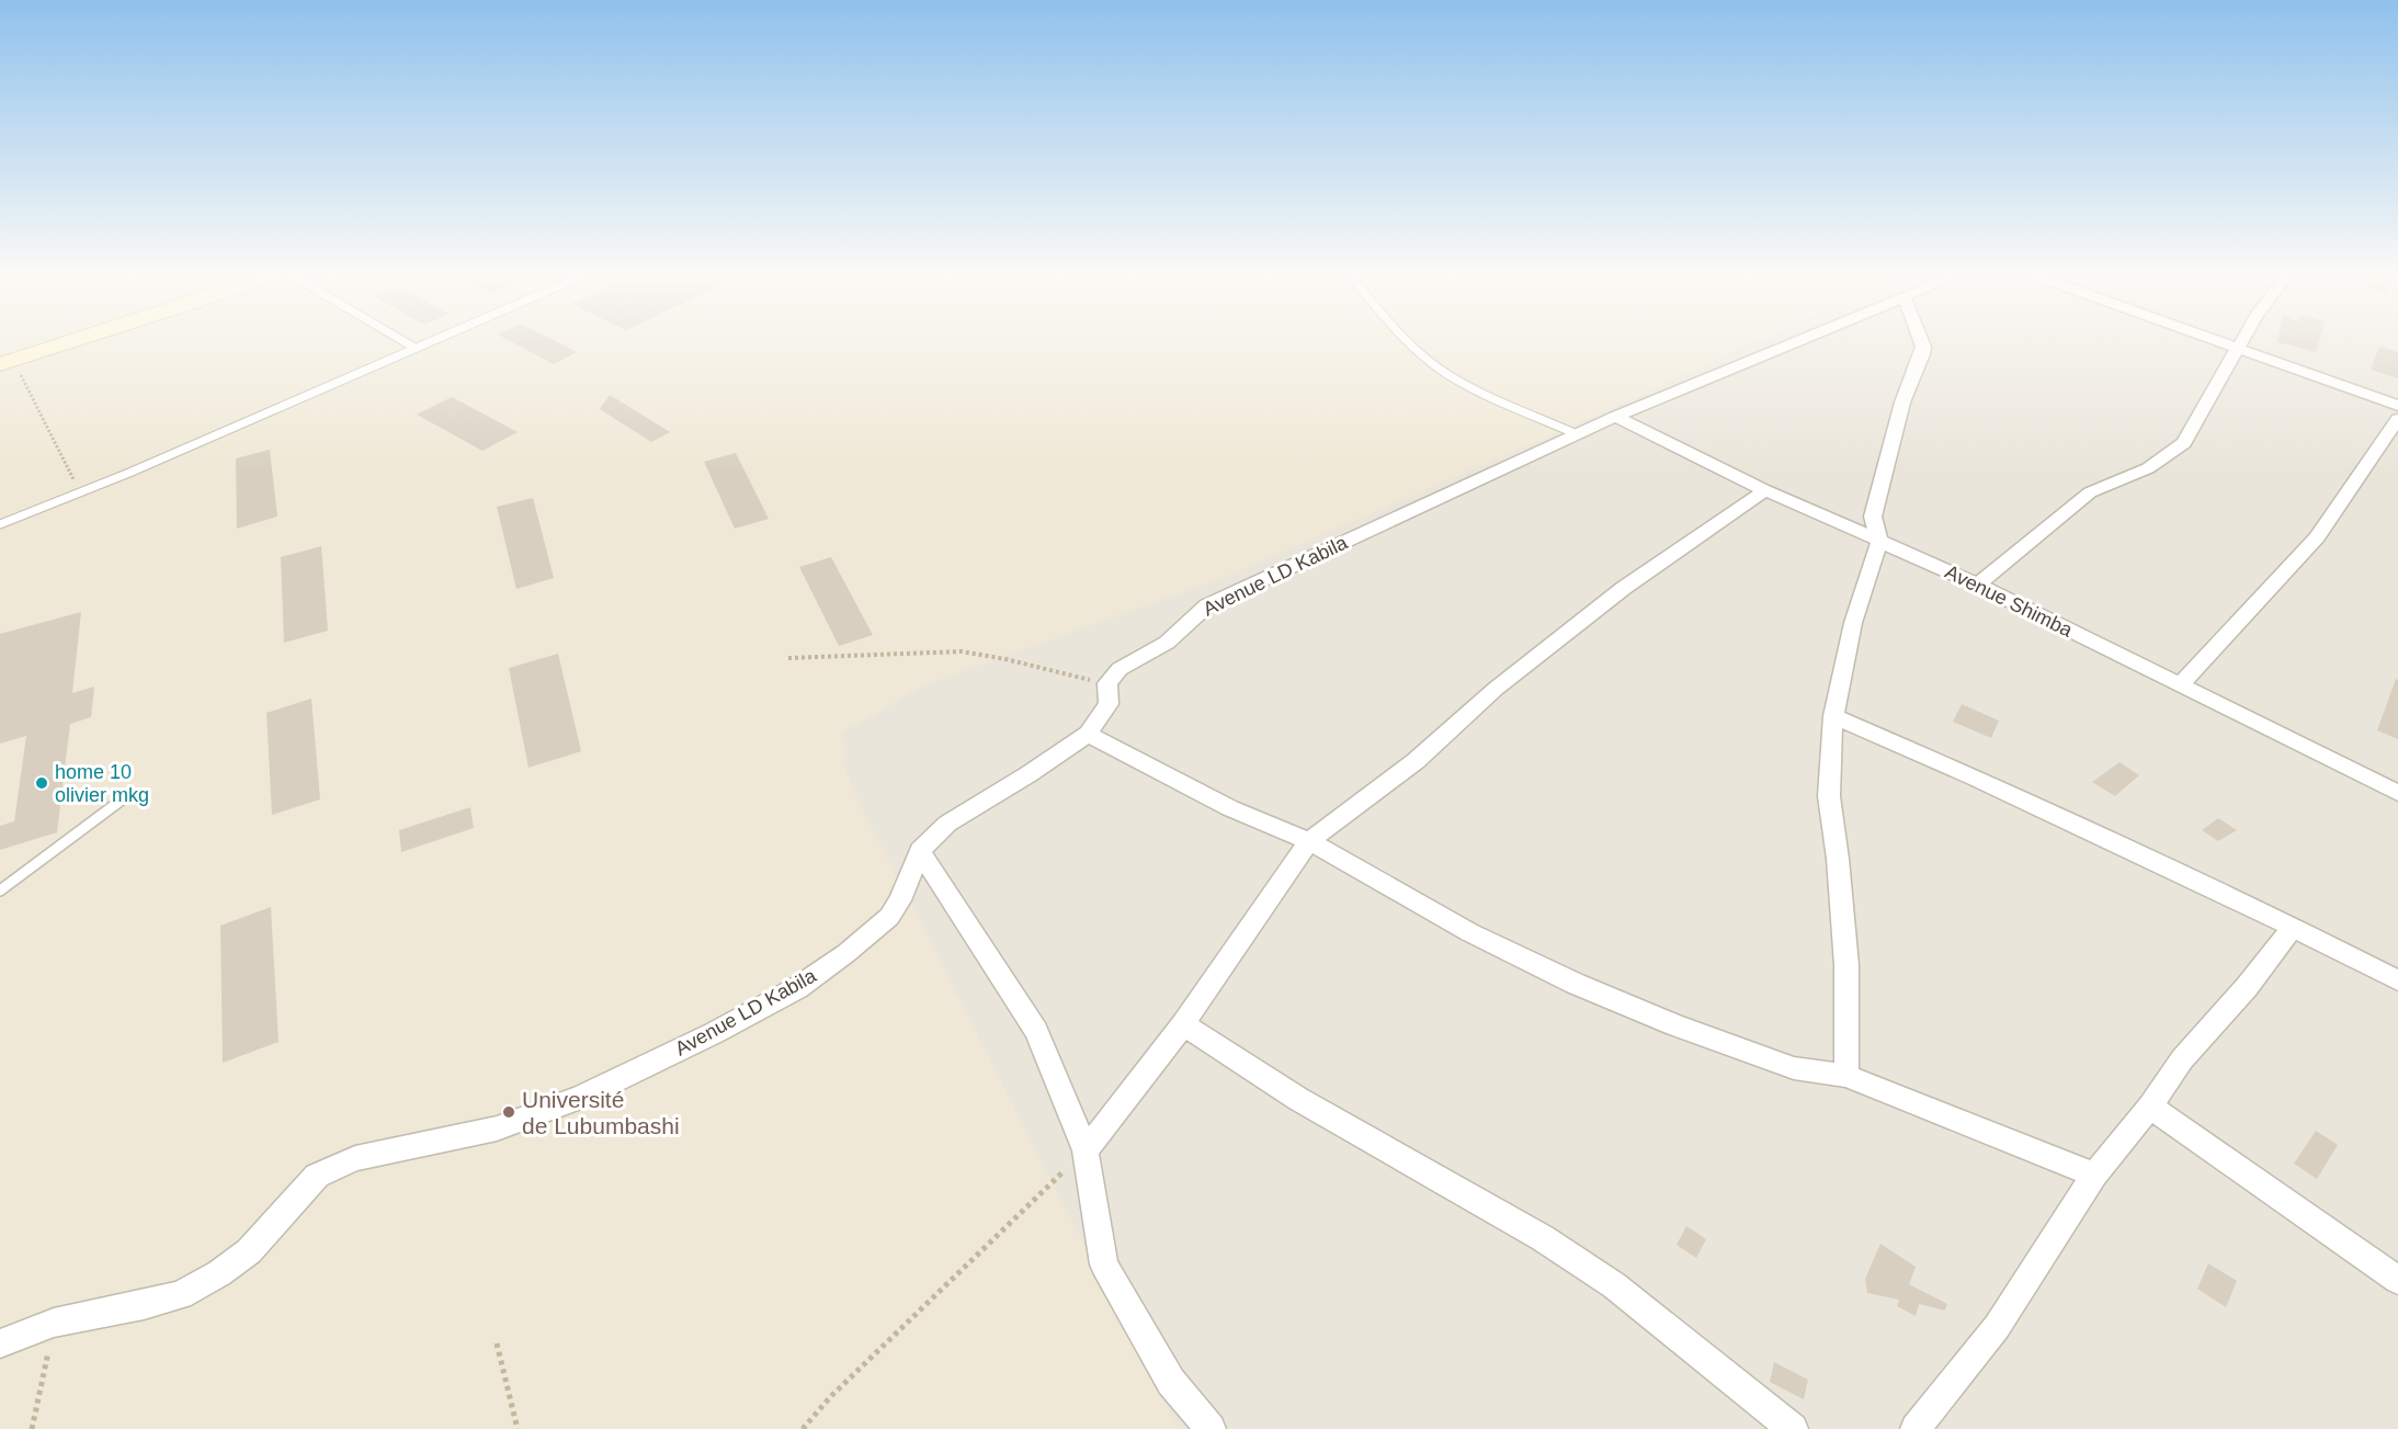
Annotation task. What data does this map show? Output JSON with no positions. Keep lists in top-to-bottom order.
{
  "streets": {
    "street": ["Avenue LD Kabila", "Avenue Shimba"]
  },
  "crossings": [
    ["Avenue LD Kabila", "Avenue Shimba"]
  ],
  "places": ["home 10 olivier mkg", "Université de Lubumbashi"]
}
